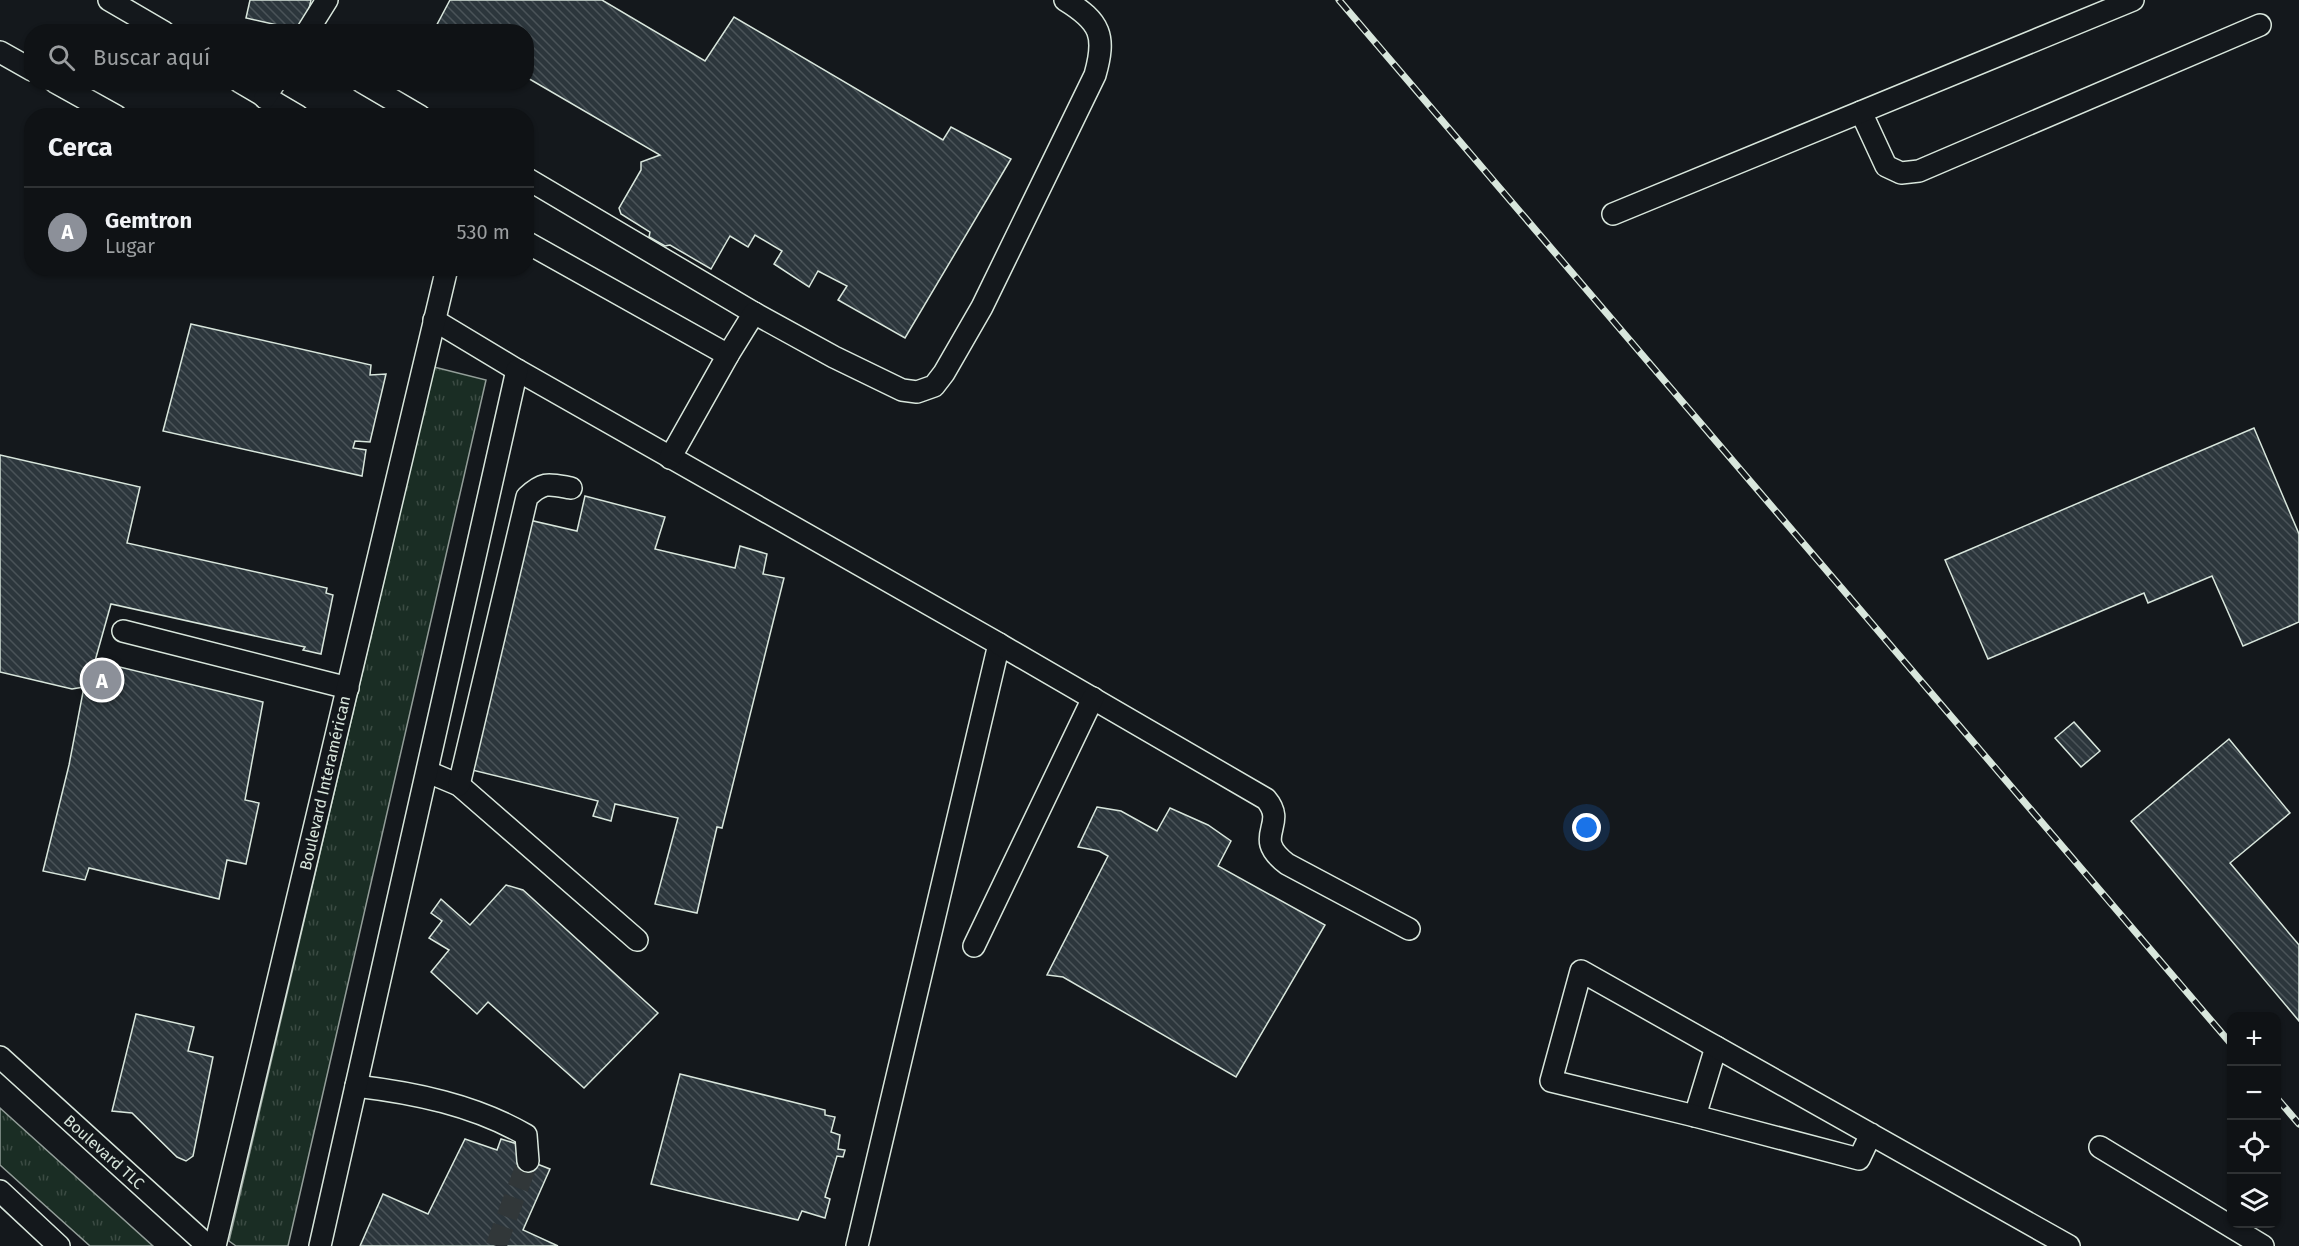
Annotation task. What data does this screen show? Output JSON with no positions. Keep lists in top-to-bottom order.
{
  "streets": {
    "street": ["Boulevard Interamérican", "Boulevard TLC"]
  },
  "page": {
    "search": "Buscar aquí",
    "heading": "Cerca",
    "list": [
      {
        "mark": "A",
        "name": "Gemtron",
        "note": "Lugar",
        "value": "530 m"
      }
    ],
    "pins": "A",
    "map_buttons": ["+", "−"]
  }
}
